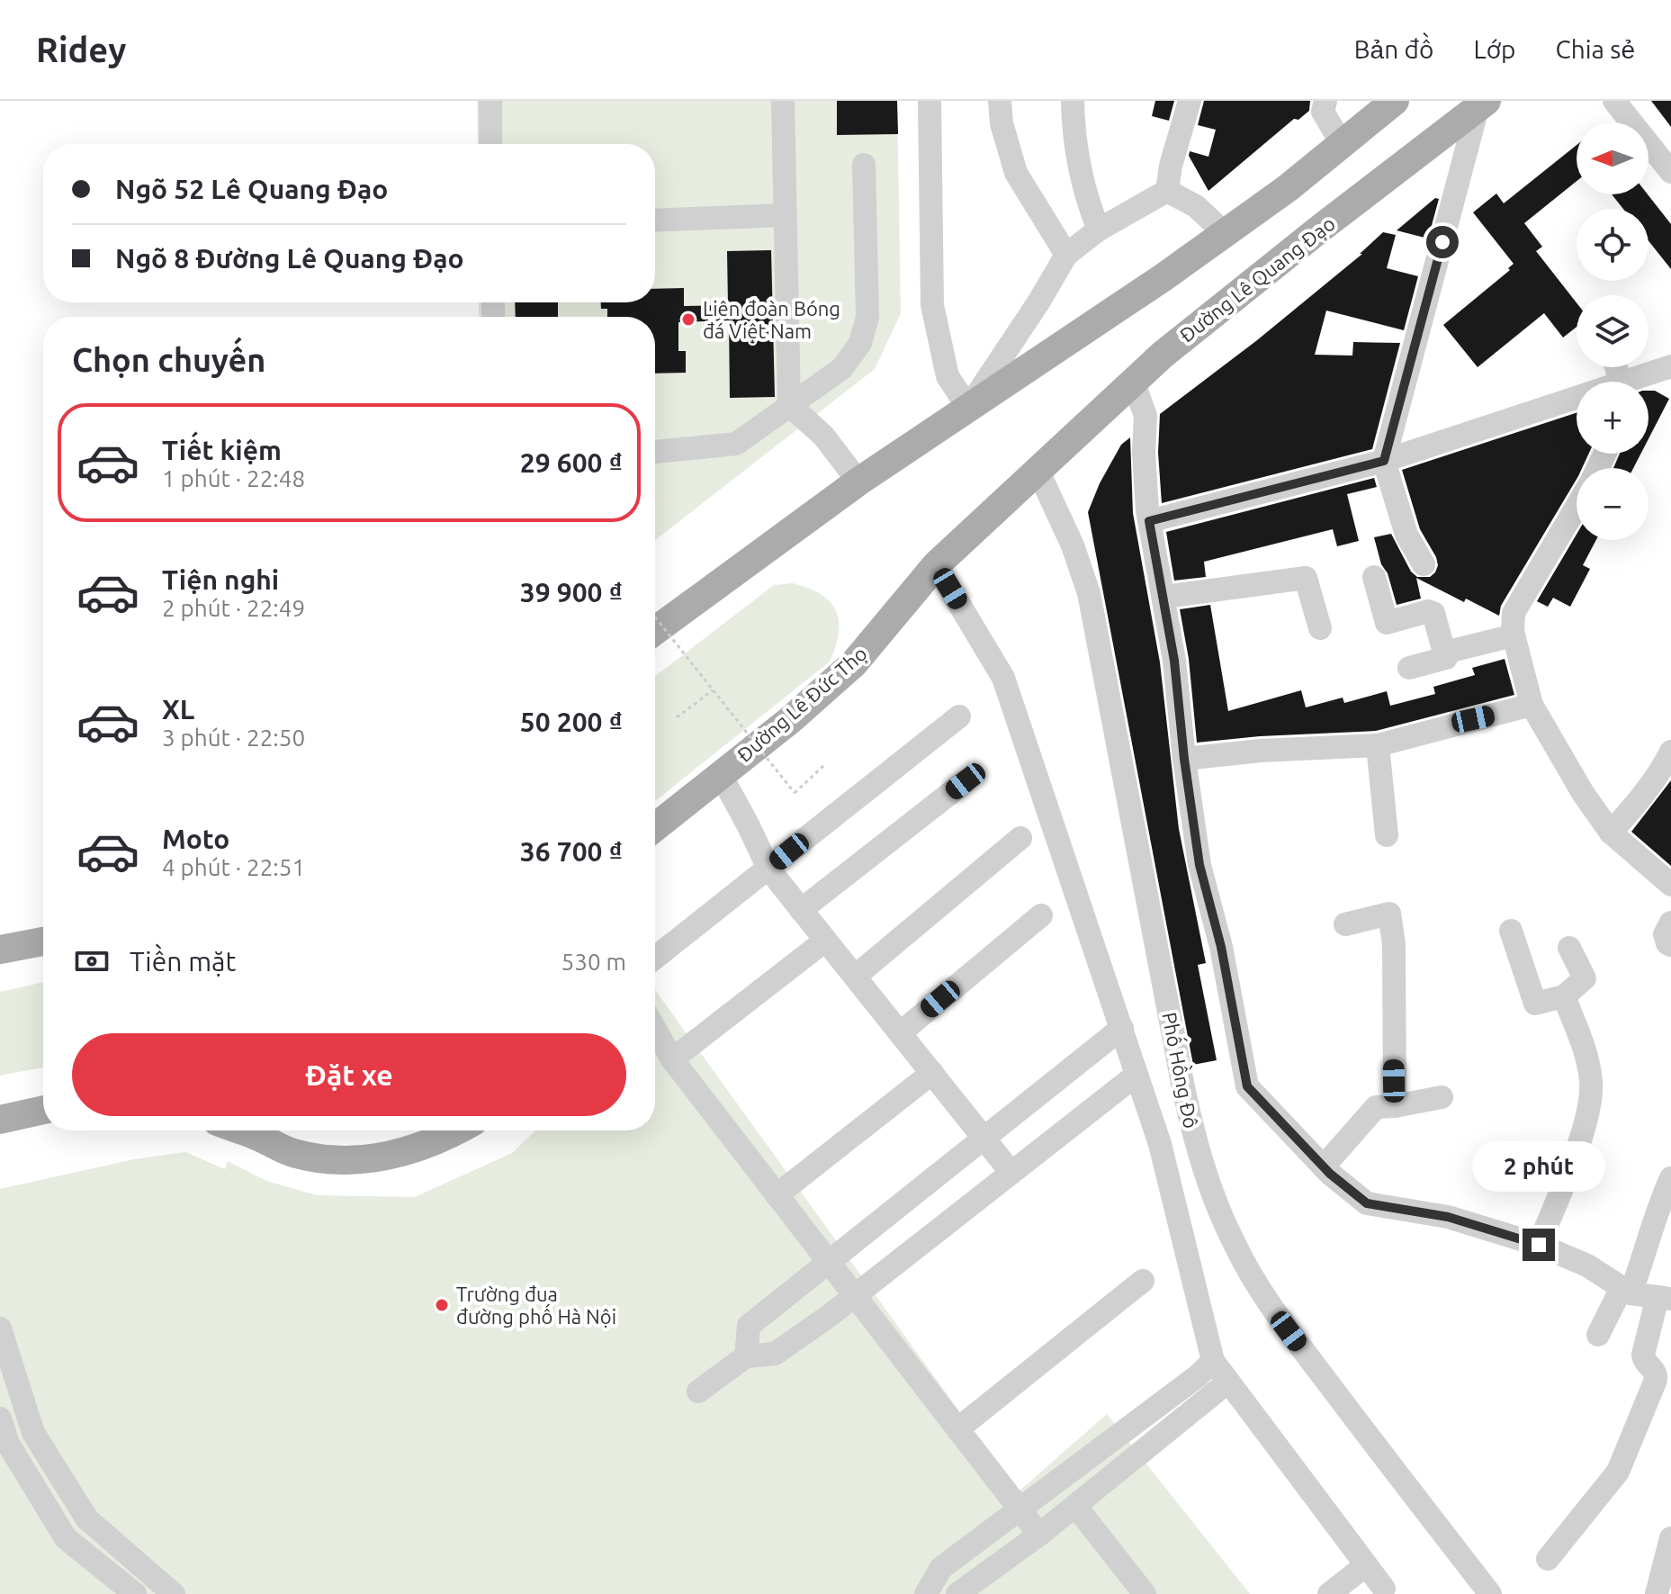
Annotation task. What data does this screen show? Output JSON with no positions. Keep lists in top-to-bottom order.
{
  "streets": {
    "main road": ["Đường Lê Quang Đạo", "Đường Lê Đức Thọ"],
    "street": ["Phố Hồng Đô"]
  },
  "crossings": [
    ["Đường Lê Quang Đạo", "Đường Lê Đức Thọ"],
    ["Đường Lê Quang Đạo", "Phố Hồng Đô"],
    ["Đường Lê Đức Thọ", "Phố Hồng Đô"]
  ],
  "places": ["Liên đoàn Bóng đá Việt Nam", "Trường đua đường phố Hà Nội"],
  "north": "left",
  "page": {
    "header": "Ridey",
    "nav": ["Bản đồ", "Lớp", "Chia sẻ"],
    "map_buttons": ["+", "−"],
    "banner": ["Ngõ 52 Lê Quang Đạo", "Ngõ 8 Đường Lê Quang Đạo"],
    "heading": "Chọn chuyến",
    "list": [
      {
        "name": "Tiết kiệm",
        "note": "1 phút · 22:48",
        "value": "29 600 ₫"
      },
      {
        "name": "Tiện nghi",
        "note": "2 phút · 22:49",
        "value": "39 900 ₫"
      },
      {
        "name": "XL",
        "note": "3 phút · 22:50",
        "value": "50 200 ₫"
      },
      {
        "name": "Moto",
        "note": "4 phút · 22:51",
        "value": "36 700 ₫"
      }
    ],
    "pay": ["Tiền mặt", "530 m"],
    "buttons": "Đặt xe",
    "bubble": "2 phút"
  }
}
